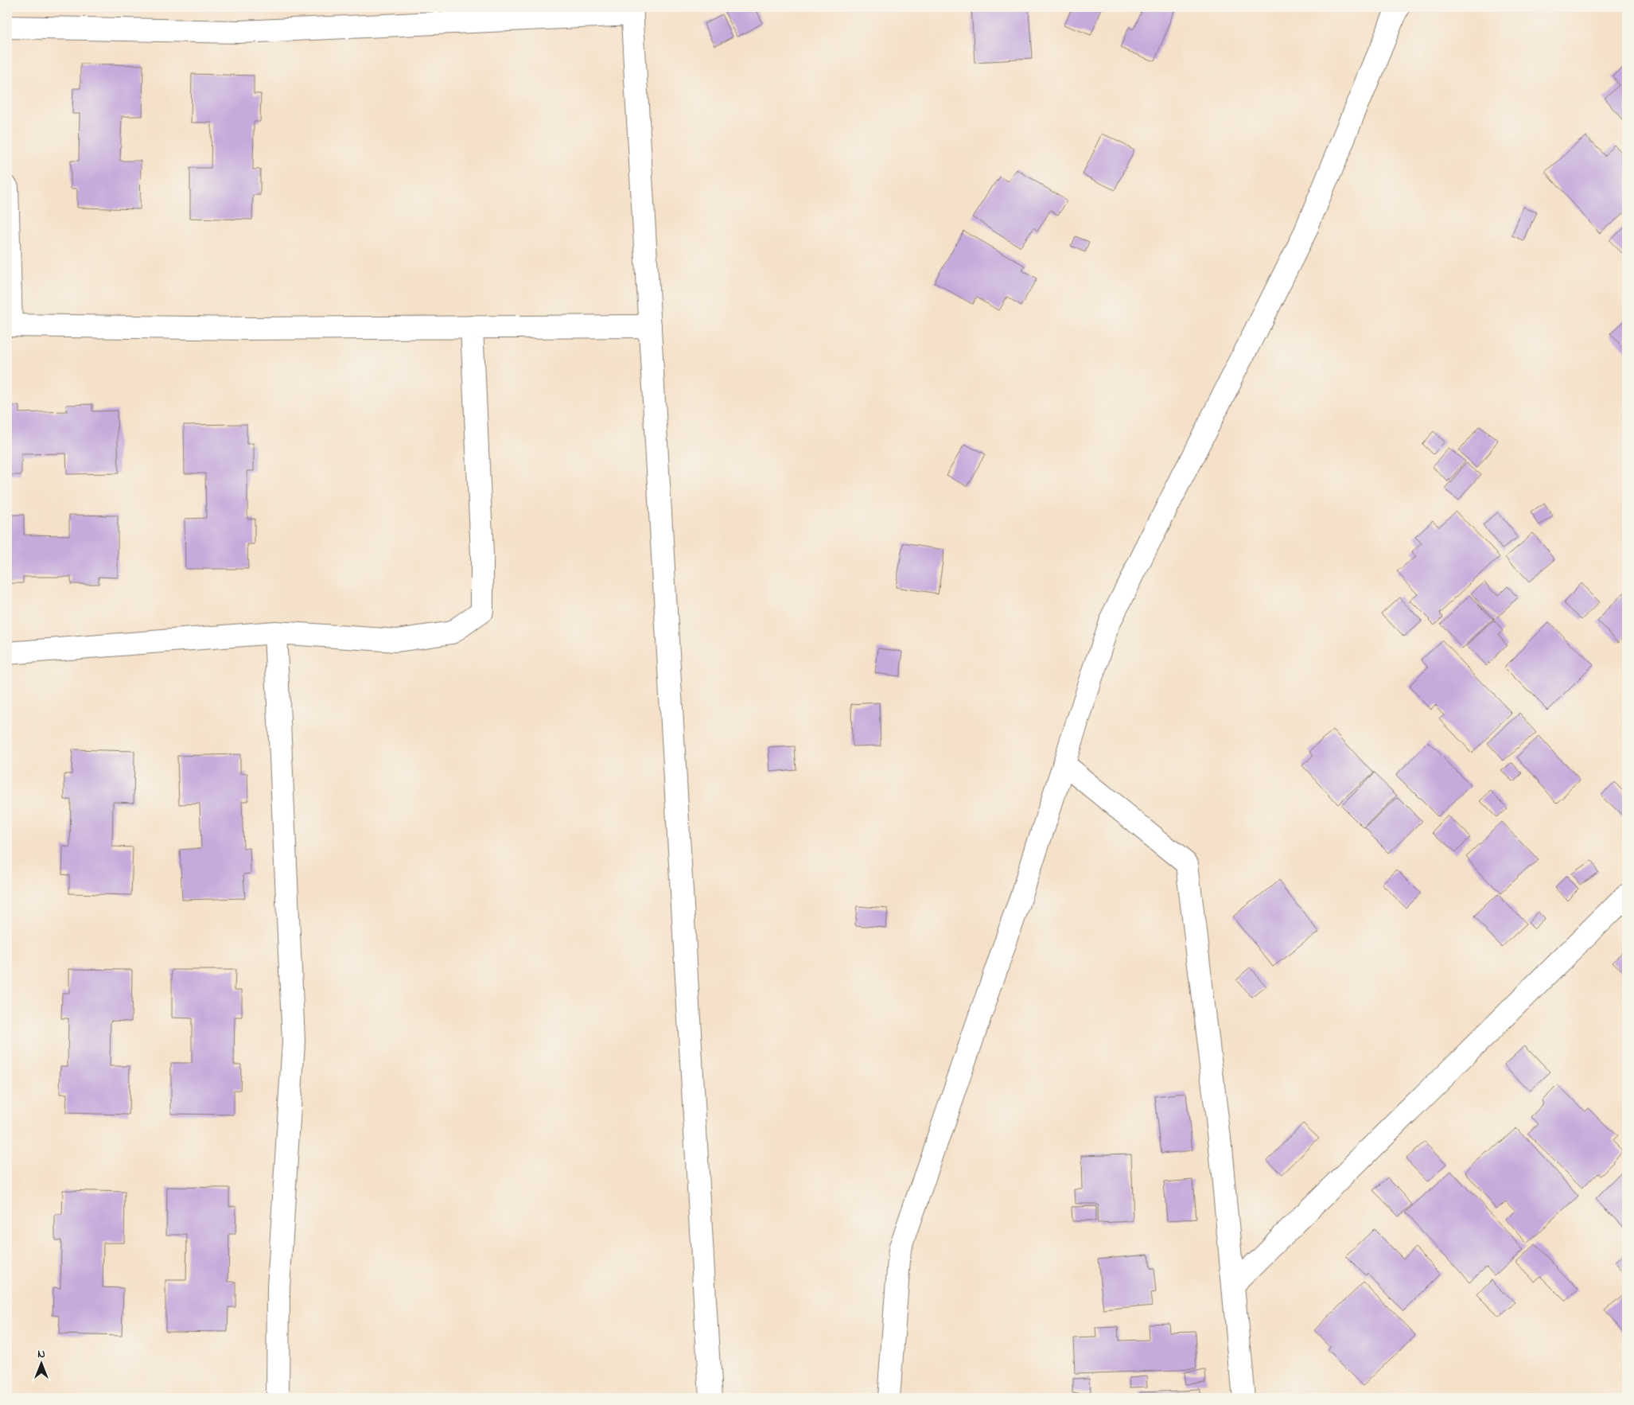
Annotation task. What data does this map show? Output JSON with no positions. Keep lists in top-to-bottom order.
{
  "north": "top"
}
